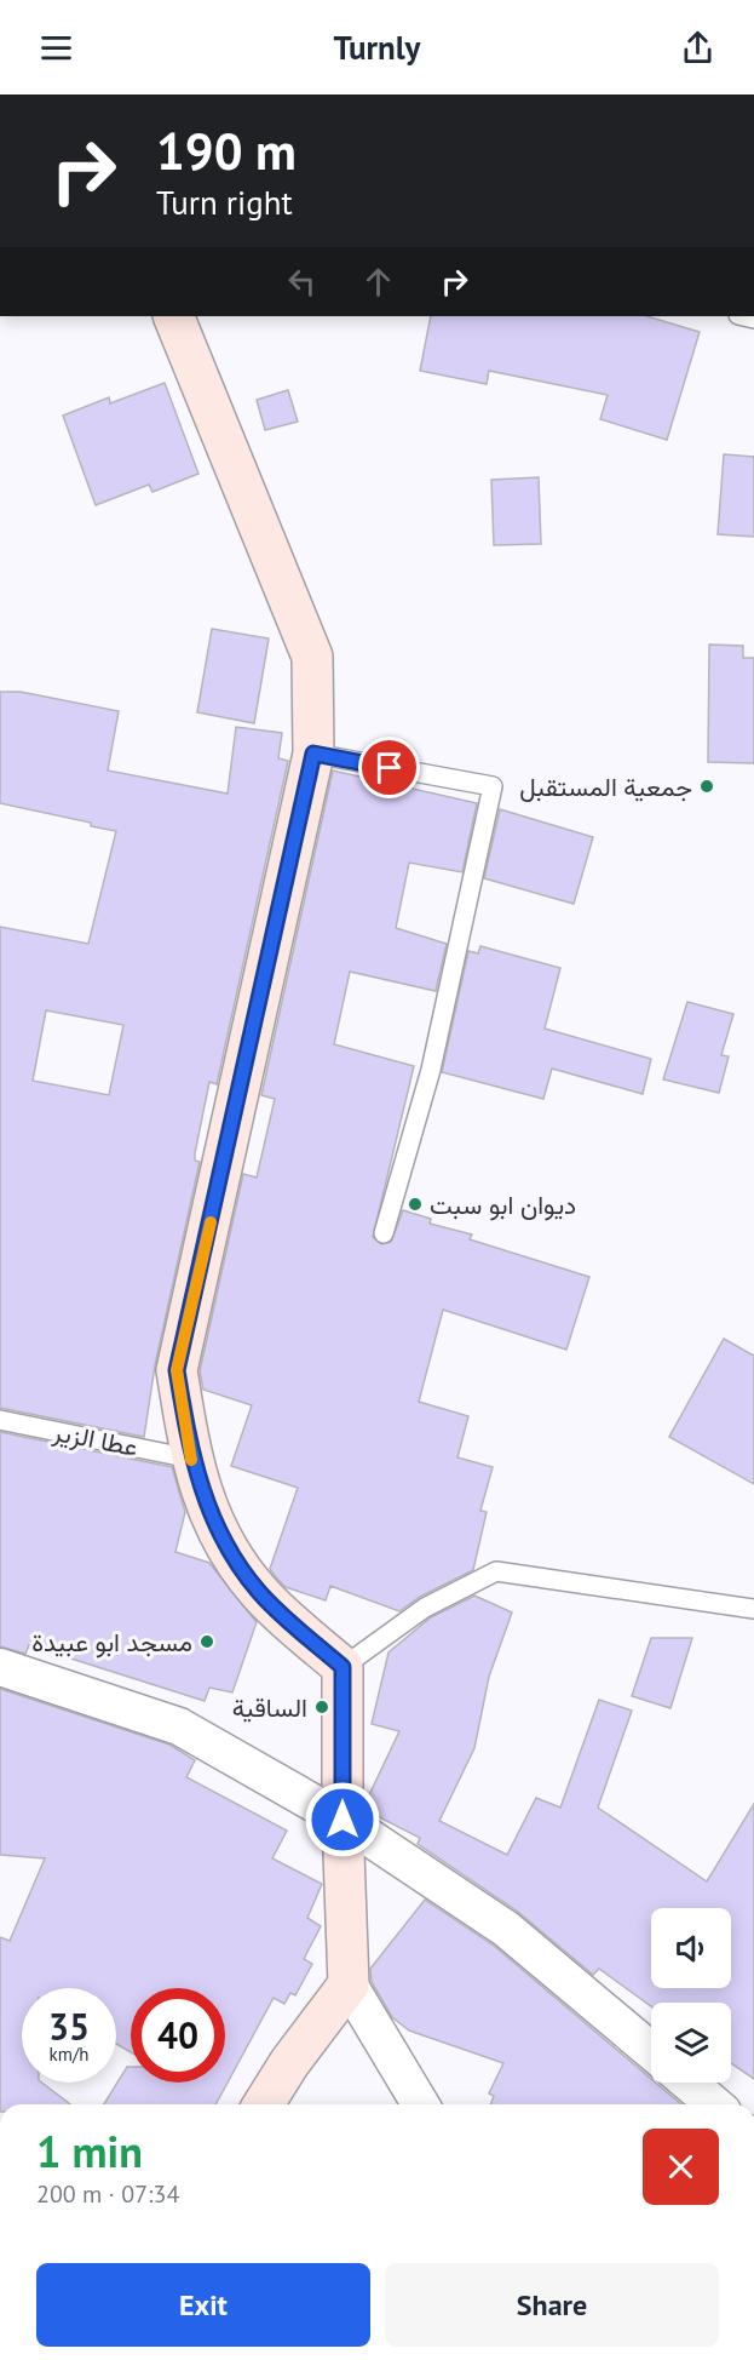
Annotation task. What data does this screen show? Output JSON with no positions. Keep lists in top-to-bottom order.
{
  "streets": {
    "lane": ["عطا الزير"]
  },
  "places": [
    "جمعية المستقبل",
    "ديوان ابو سبت",
    "مسجد ابو عبيدة",
    "الساقية"
  ],
  "page": {
    "header": "Turnly",
    "turn": ["190 m", "Turn right"],
    "speed": "35 km/h",
    "limit": "40",
    "heading": ["1 min", "200 m · 07:34"],
    "buttons": ["Exit", "Share"]
  }
}
